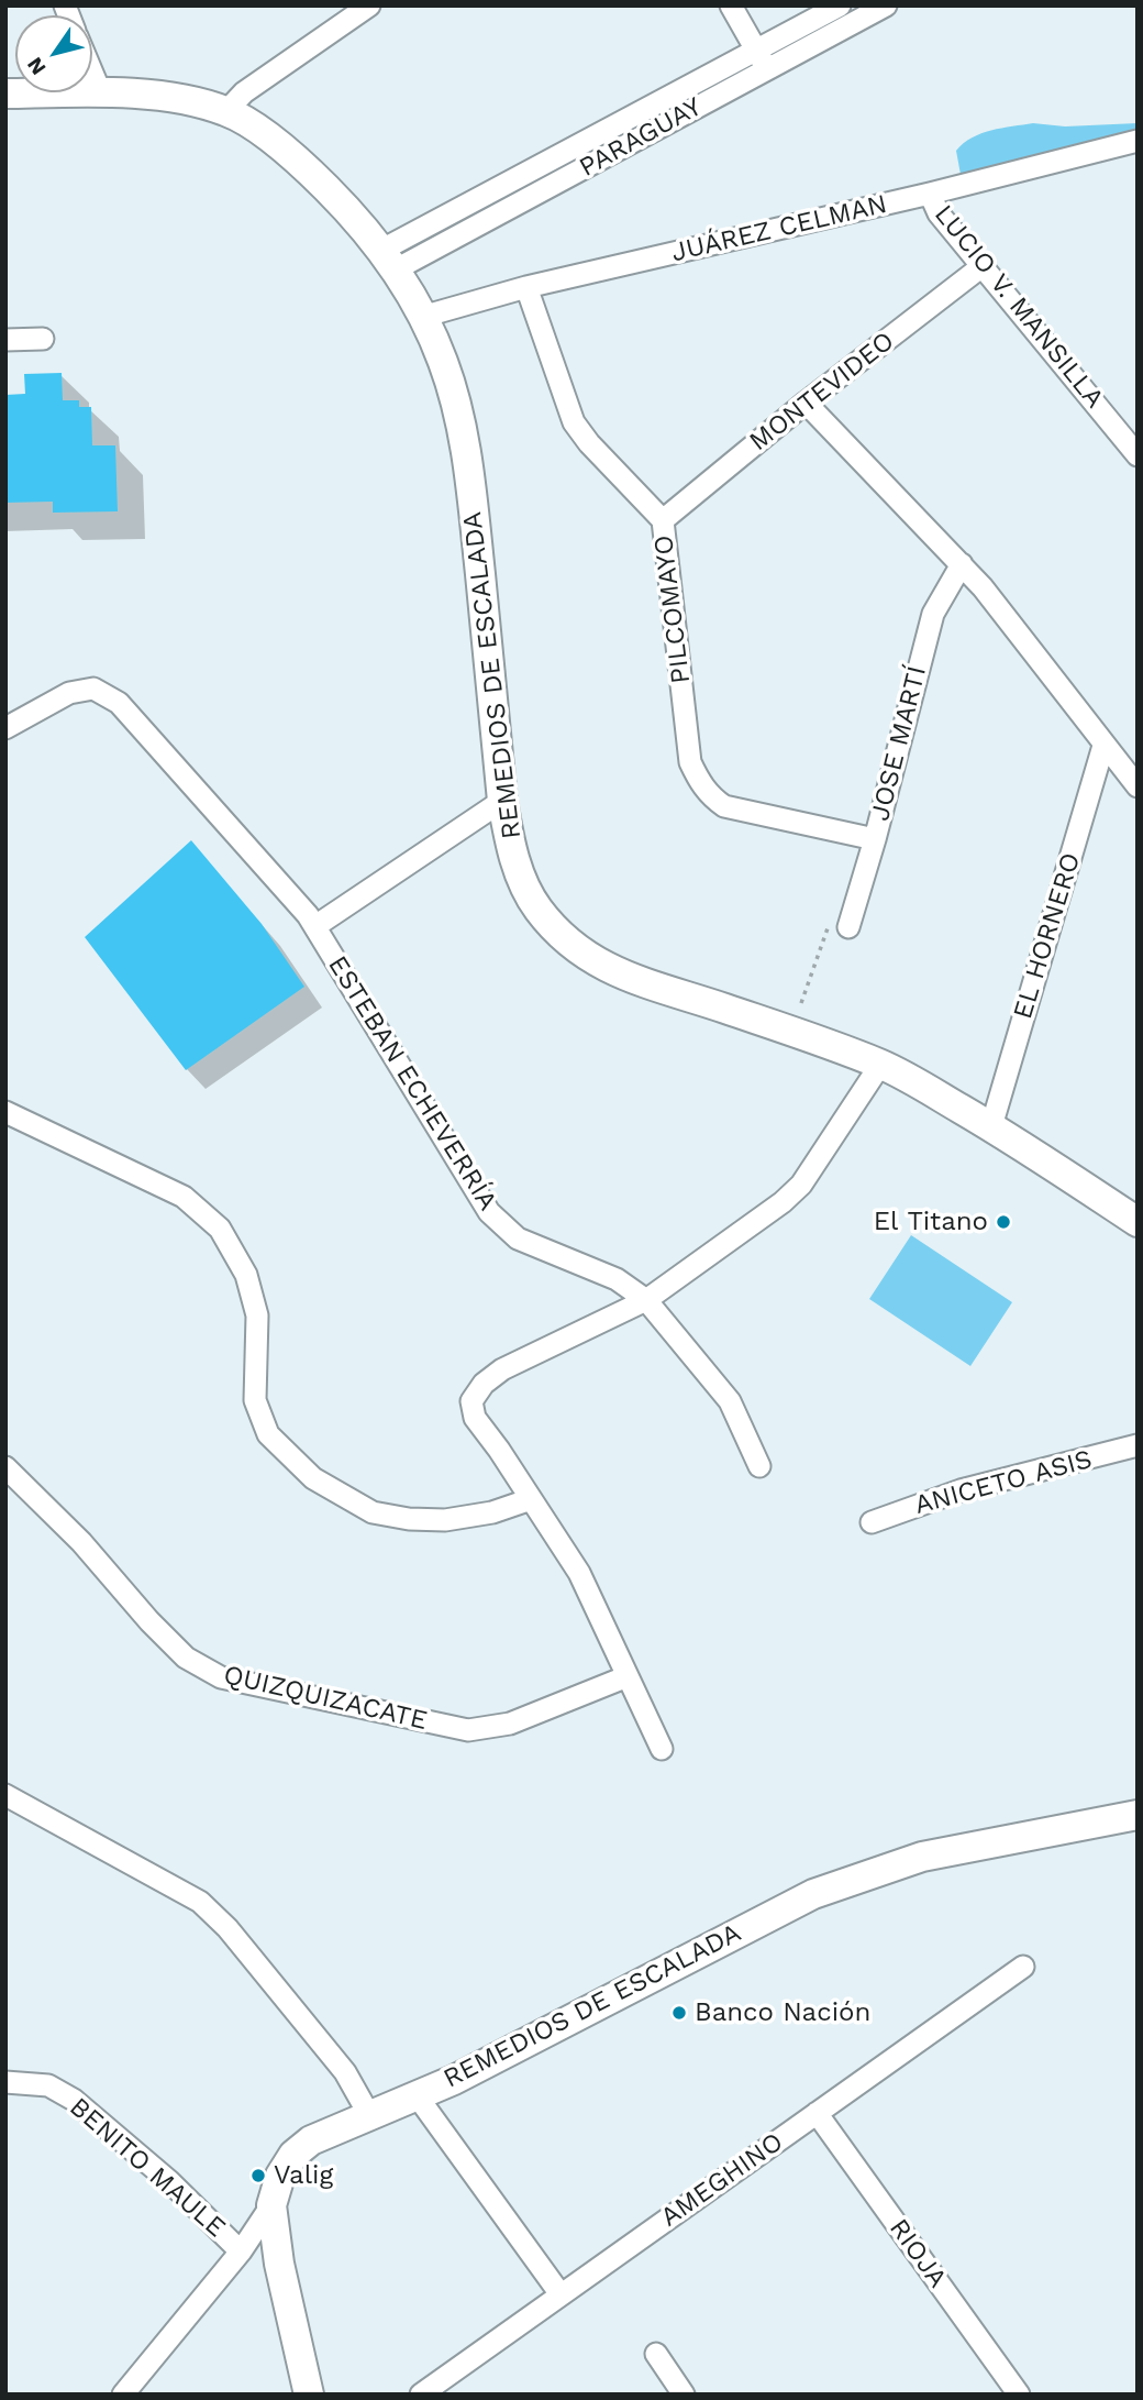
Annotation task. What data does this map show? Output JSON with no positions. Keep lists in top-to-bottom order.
{
  "streets": {
    "main road": ["REMEDIOS DE ESCALADA"],
    "street": [
      "PARAGUAY",
      "JUÁREZ CELMAN",
      "LUCIO V. MANSILLA",
      "MONTEVIDEO",
      "PILCOMAYO",
      "JOSE MARTÍ",
      "EL HORNERO",
      "ESTEBAN ECHEVERRÍA",
      "ANICETO ASIS",
      "QUIZQUIZACATE",
      "BENITO MAULE",
      "AMEGHINO",
      "RIOJA"
    ]
  },
  "crossings": [
    ["PARAGUAY", "REMEDIOS DE ESCALADA"],
    ["JUÁREZ CELMAN", "LUCIO V. MANSILLA"],
    ["JUÁREZ CELMAN", "PILCOMAYO"],
    ["JUÁREZ CELMAN", "REMEDIOS DE ESCALADA"],
    ["LUCIO V. MANSILLA", "MONTEVIDEO"],
    ["MONTEVIDEO", "PILCOMAYO"],
    ["PILCOMAYO", "JOSE MARTÍ"],
    ["REMEDIOS DE ESCALADA", "EL HORNERO"],
    ["AMEGHINO", "RIOJA"]
  ],
  "places": ["El Titano", "Banco Nación", "Valig"],
  "north": "bottom left"
}
